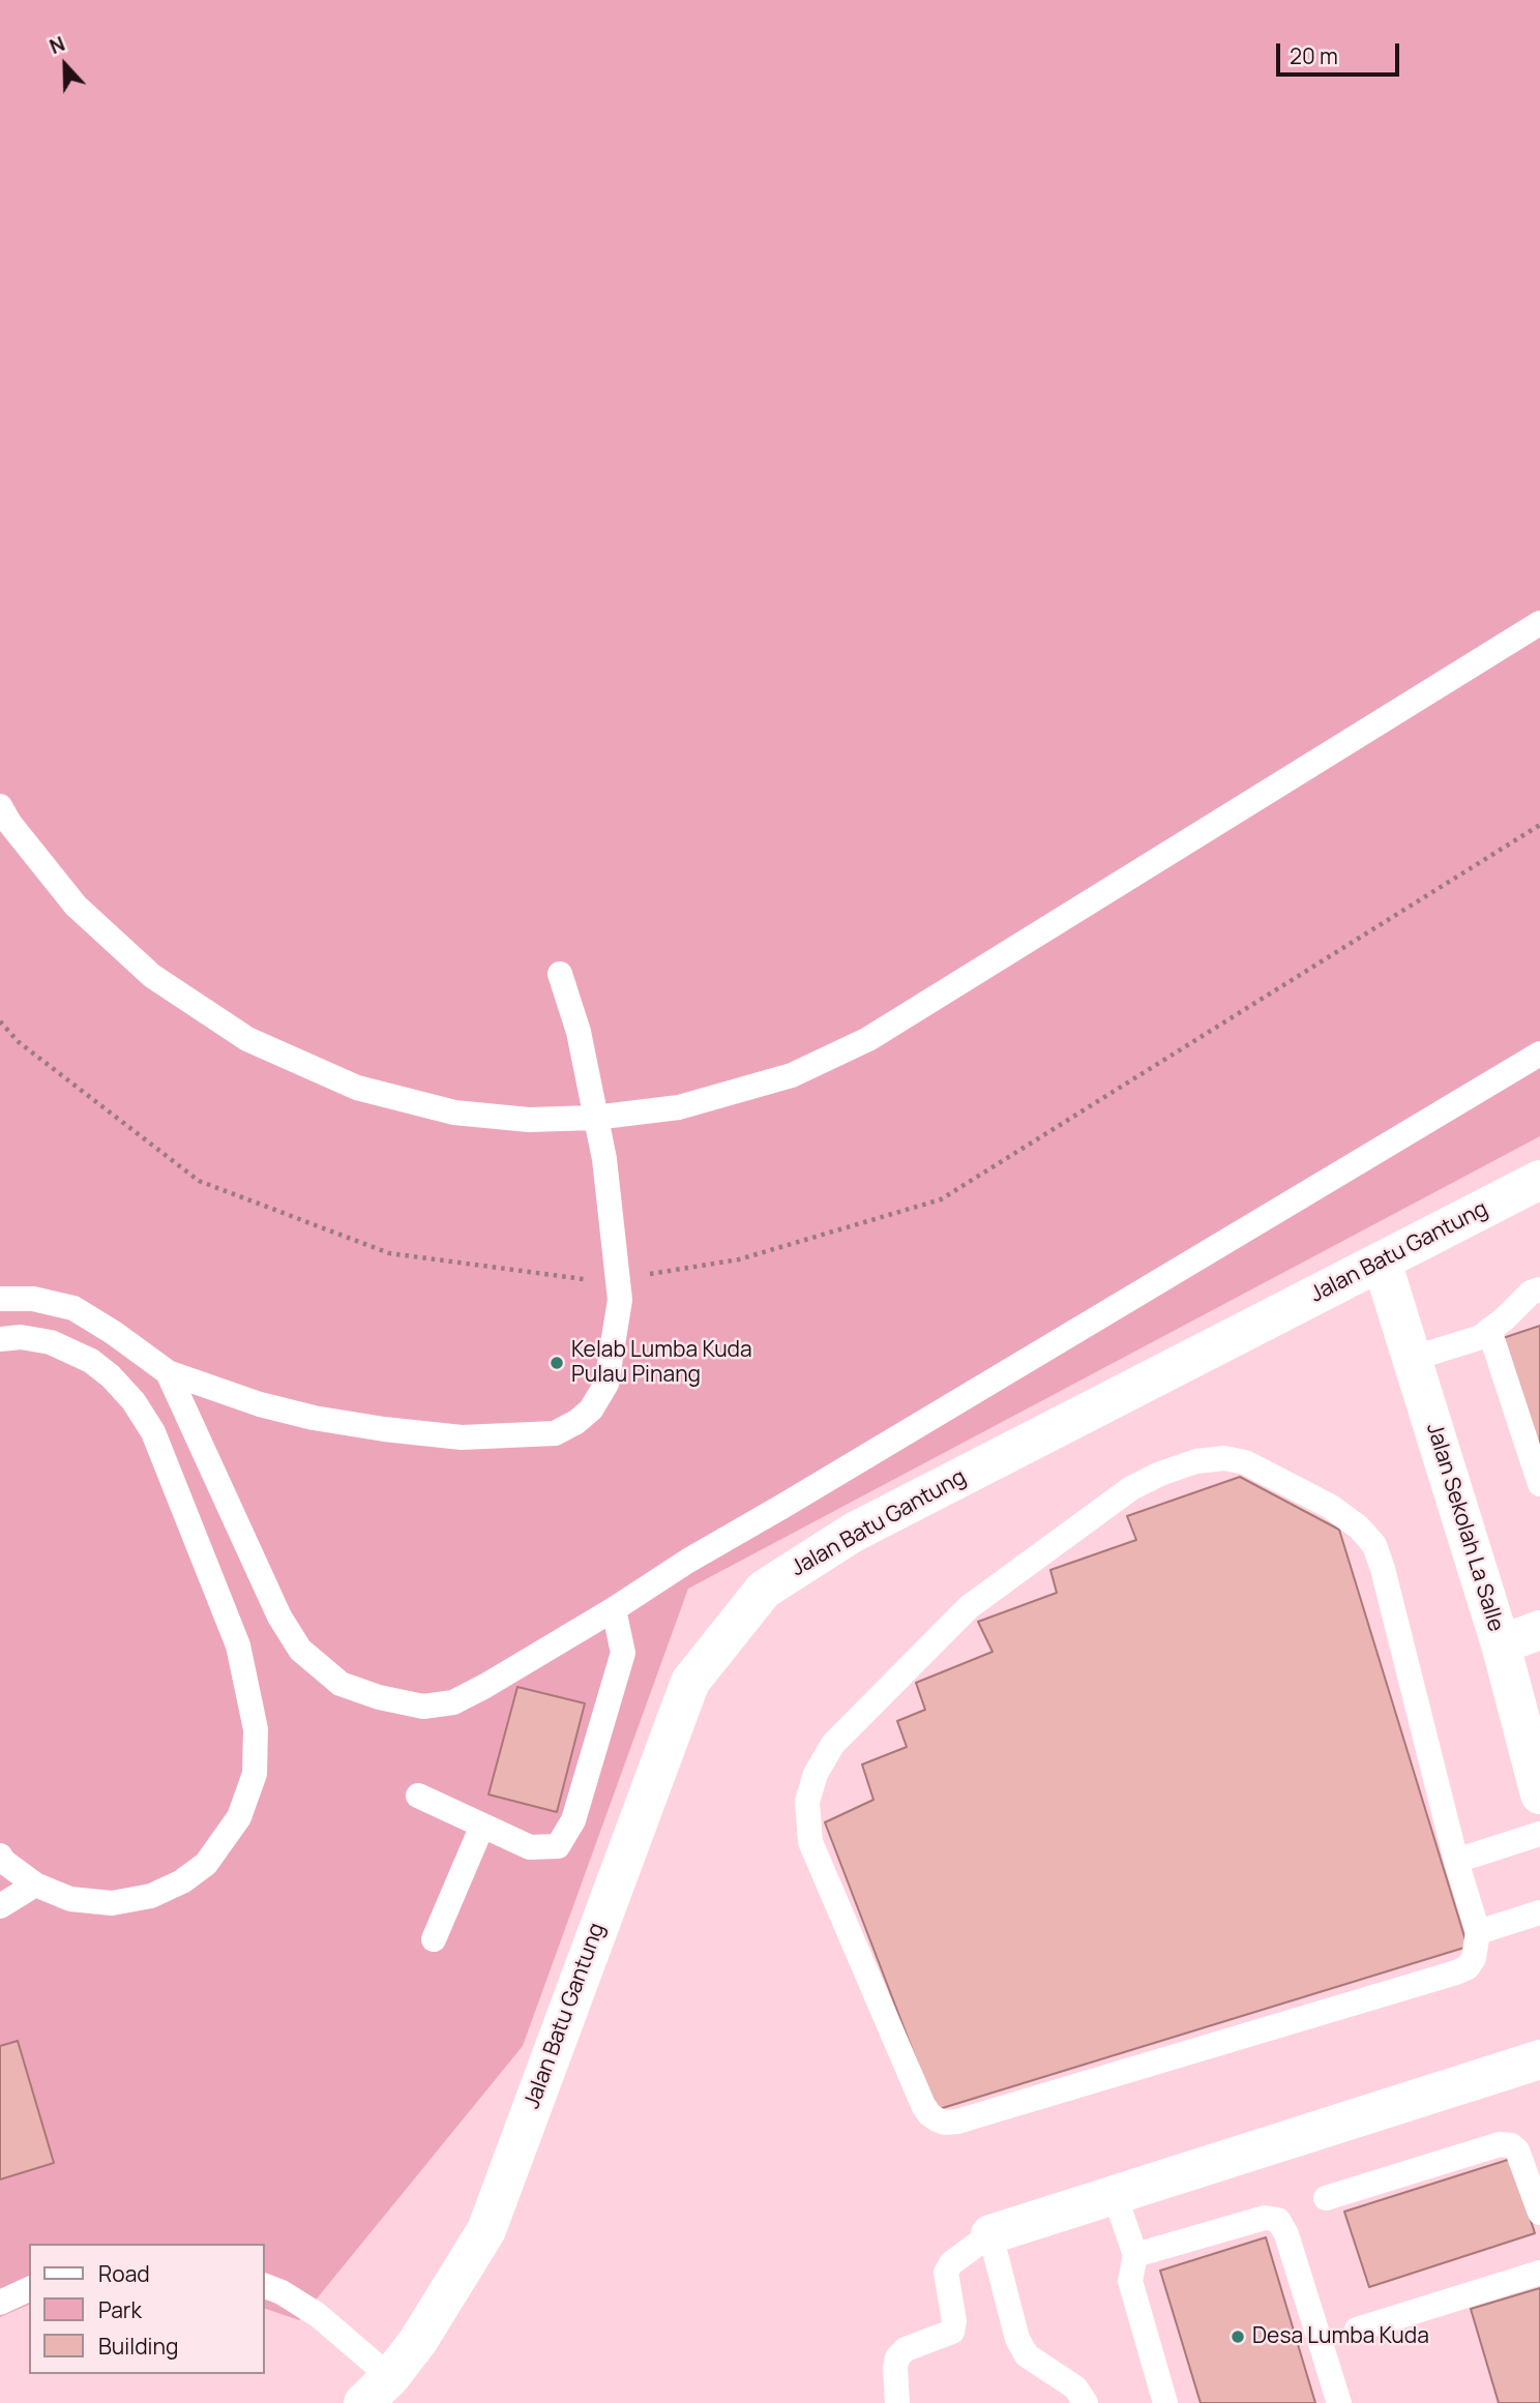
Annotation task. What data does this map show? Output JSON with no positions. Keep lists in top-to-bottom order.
{
  "streets": {
    "street": ["Jalan Batu Gantung", "Jalan Sekolah La Salle"]
  },
  "crossings": [
    ["Jalan Batu Gantung", "Jalan Sekolah La Salle"]
  ],
  "places": ["Kelab Lumba Kuda Pulau Pinang", "Desa Lumba Kuda"],
  "legend": ["Road", "Park", "Building"],
  "scale_bar": "20 m",
  "north": "top"
}
